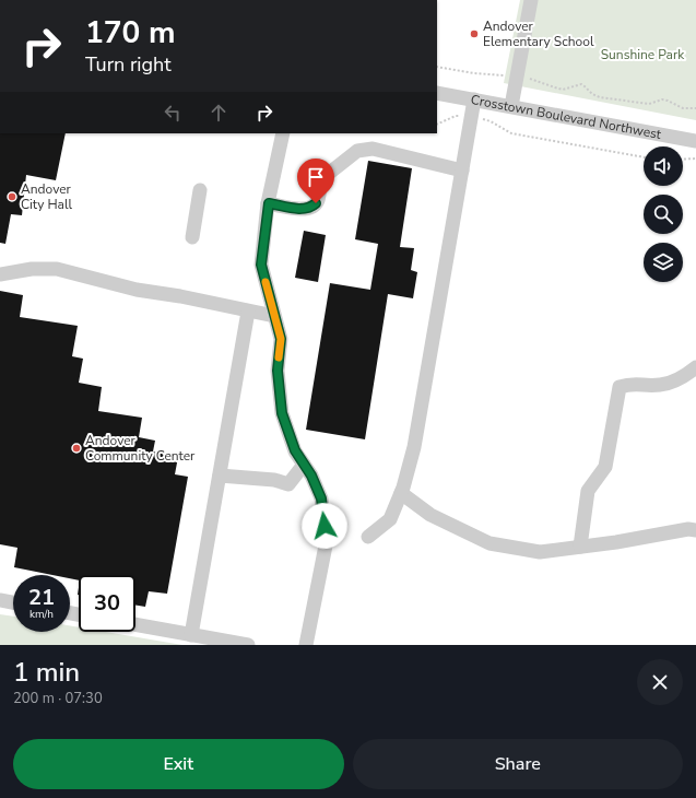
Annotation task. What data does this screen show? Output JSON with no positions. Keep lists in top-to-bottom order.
{
  "streets": {
    "street": ["Crosstown Boulevard Northwest"]
  },
  "parks": ["Sunshine Park"],
  "places": ["Andover Elementary School", "Andover City Hall", "Andover Community Center"],
  "page": {
    "turn": ["170 m", "Turn right"],
    "speed": "21 km/h",
    "limit": "30",
    "heading": ["1 min", "200 m · 07:30"],
    "buttons": ["Exit", "Share"]
  }
}
